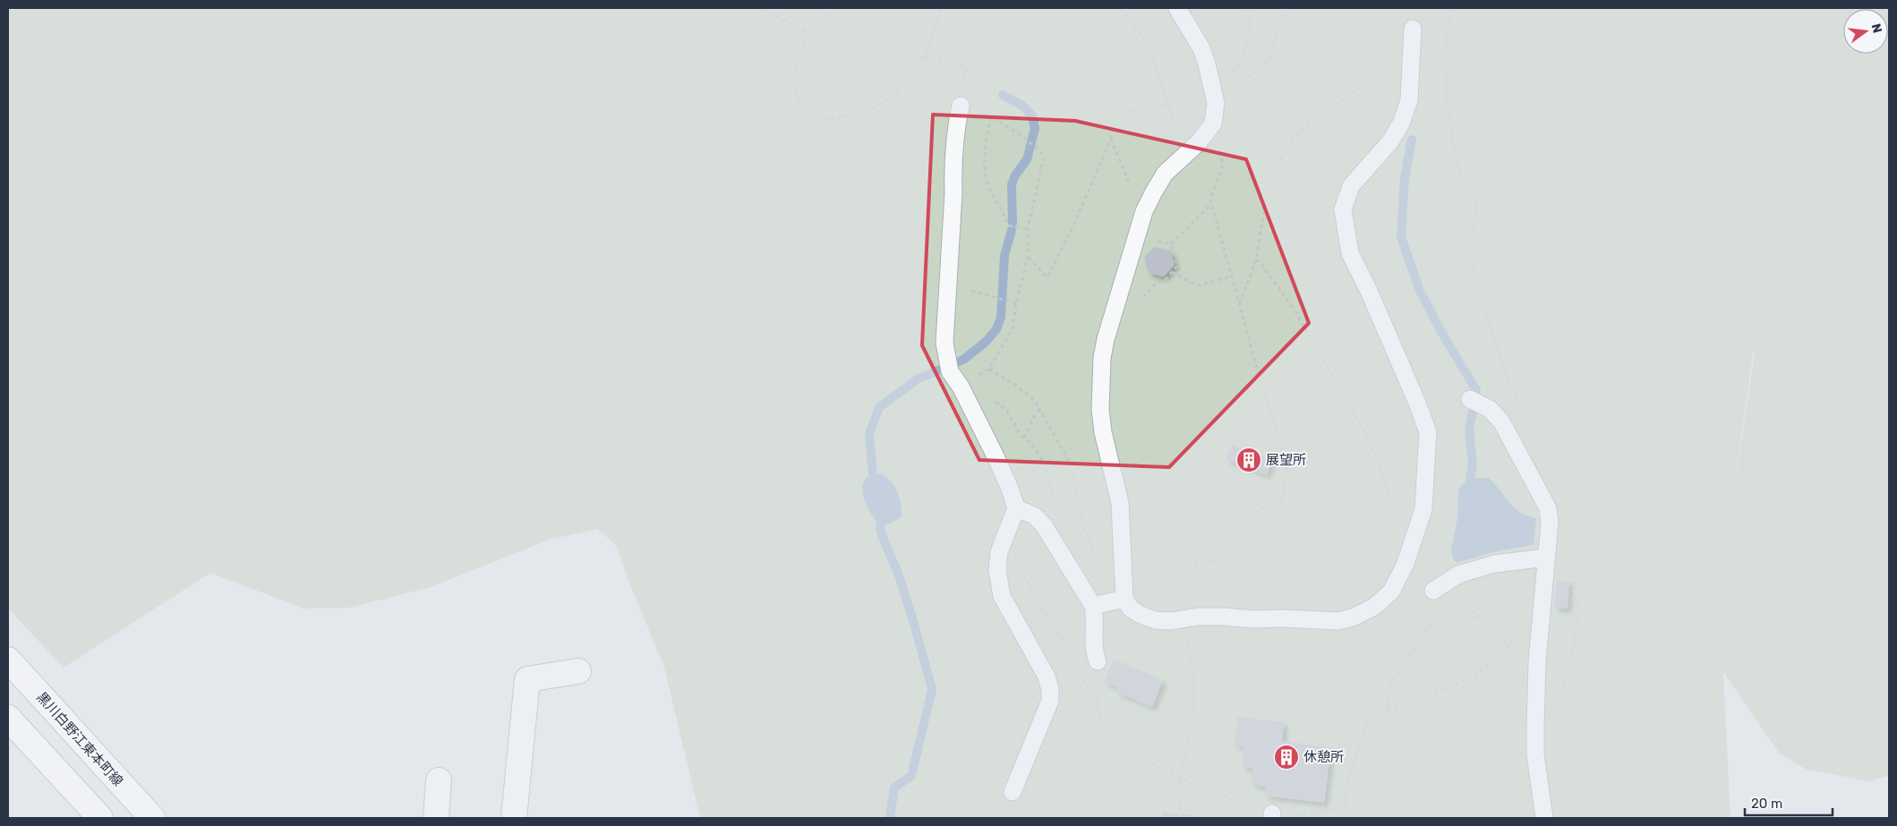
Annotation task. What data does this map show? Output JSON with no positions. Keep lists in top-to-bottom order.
{
  "streets": {
    "main road": ["黒川白野江東本町線"]
  },
  "places": {
    "building": ["展望所", "休憩所"]
  },
  "scale_bar": "20 m",
  "north": "right"
}
